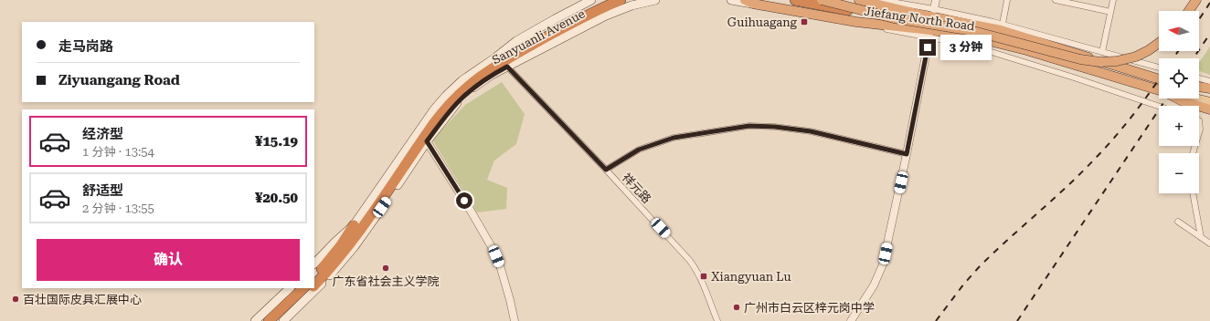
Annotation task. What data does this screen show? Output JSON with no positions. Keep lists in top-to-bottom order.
{
  "streets": {
    "highway": ["Jiefang North Road"],
    "main road": ["Sanyuanli Avenue"],
    "street": ["祥元路"]
  },
  "crossings": [
    ["Sanyuanli Avenue", "祥元路"]
  ],
  "places": {
    "transit": ["Guihuagang", "Xiangyuan Lu"],
    "other": ["广东省社会主义学院", "百壮国际皮具汇展中心", "广州市白云区梓元岗中学"]
  },
  "north": "left",
  "page": {
    "map_buttons": ["+", "−"],
    "banner": ["走马岗路", "Ziyuangang Road"],
    "bubble": "3 分钟",
    "list": [
      {
        "name": "经济型",
        "note": "1 分钟 · 13:54",
        "value": "¥15.19"
      },
      {
        "name": "舒适型",
        "note": "2 分钟 · 13:55",
        "value": "¥20.50"
      }
    ],
    "buttons": "确认"
  }
}
